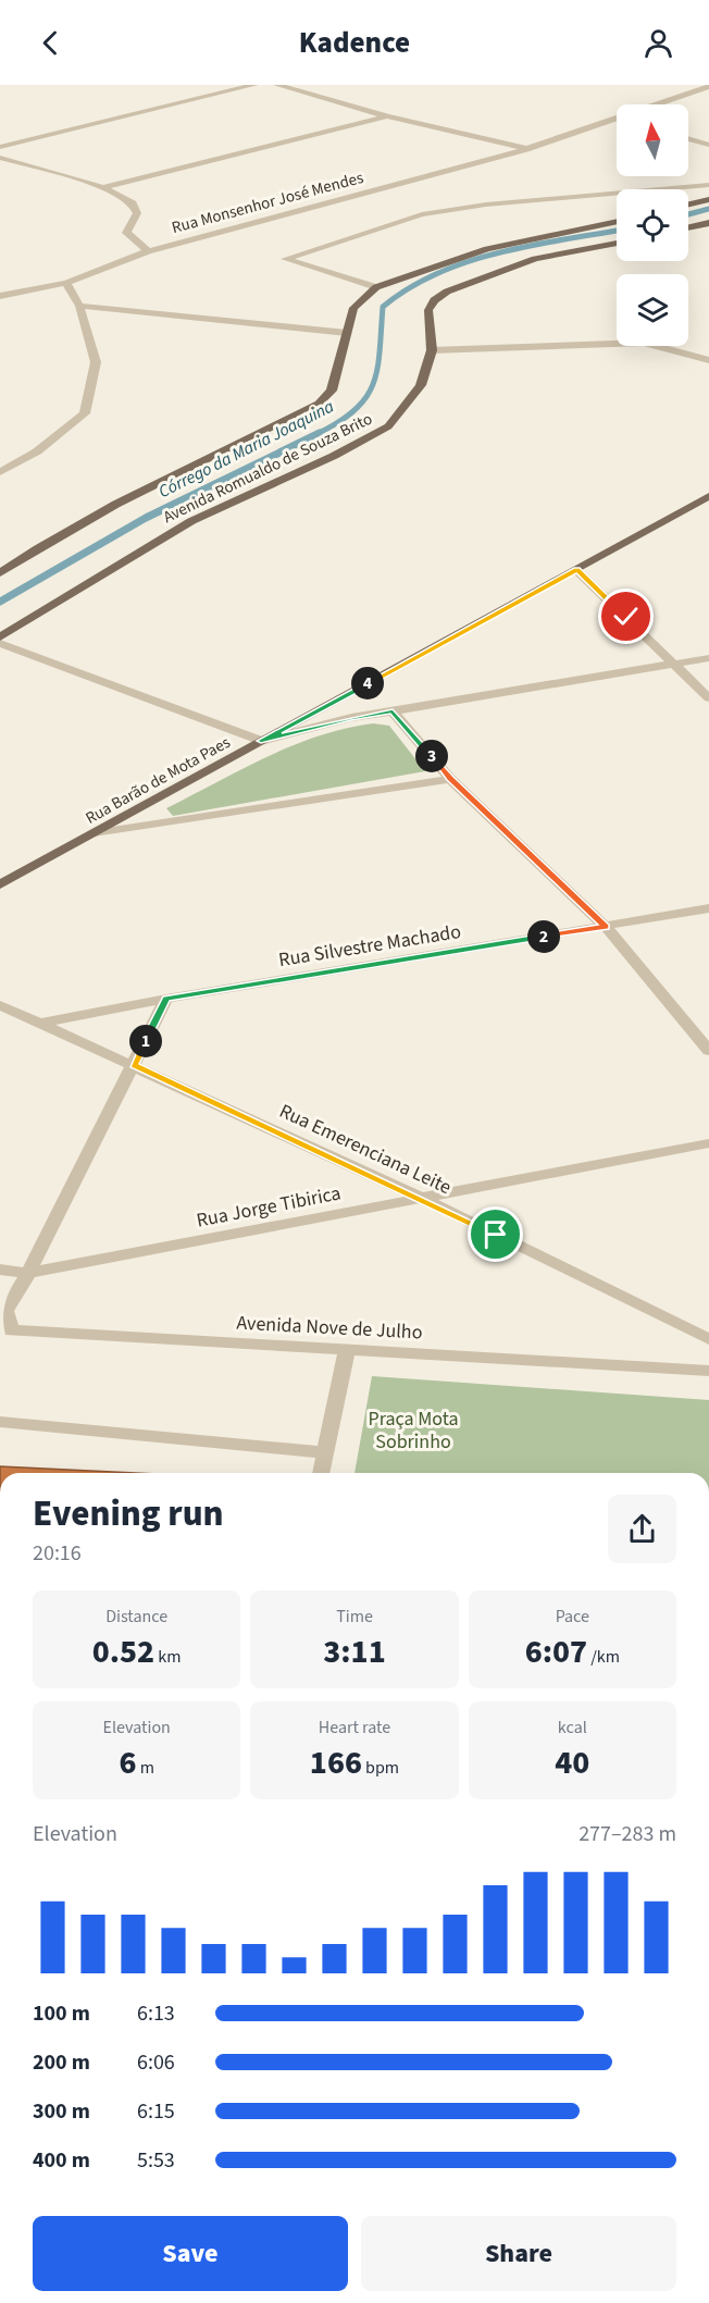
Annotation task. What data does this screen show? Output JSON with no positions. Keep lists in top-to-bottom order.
{
  "streets": {
    "main road": ["Avenida Romualdo de Souza Brito", "Rua Barão de Mota Paes"],
    "street": [
      "Rua Monsenhor José Mendes",
      "Rua Silvestre Machado",
      "Rua Emerenciana Leite",
      "Rua Jorge Tibirica",
      "Avenida Nove de Julho"
    ]
  },
  "crossings": [
    ["Rua Silvestre Machado", "Rua Emerenciana Leite"],
    ["Rua Emerenciana Leite", "Rua Jorge Tibirica"],
    ["Rua Jorge Tibirica", "Avenida Nove de Julho"]
  ],
  "water": ["Córrego da Maria Joaquina"],
  "parks": ["Praça Mota Sobrinho"],
  "north": "top",
  "page": {
    "header": "Kadence",
    "pins": [
      "4",
      "3",
      "2",
      "1"
    ],
    "heading": ["Evening run", "20:16"],
    "stats": [
      ["Distance", "0.52 km"],
      ["Time", "3:11"],
      ["Pace", "6:07 /km"],
      ["Elevation", "6 m"],
      ["Heart rate", "166 bpm"],
      ["kcal", "40"]
    ],
    "chart": ["Elevation", "277–283 m"],
    "list": [
      {
        "name": "100 m",
        "note": "6:13"
      },
      {
        "name": "200 m",
        "note": "6:06"
      },
      {
        "name": "300 m",
        "note": "6:15"
      },
      {
        "name": "400 m",
        "note": "5:53"
      }
    ],
    "buttons": ["Save", "Share"]
  }
}
